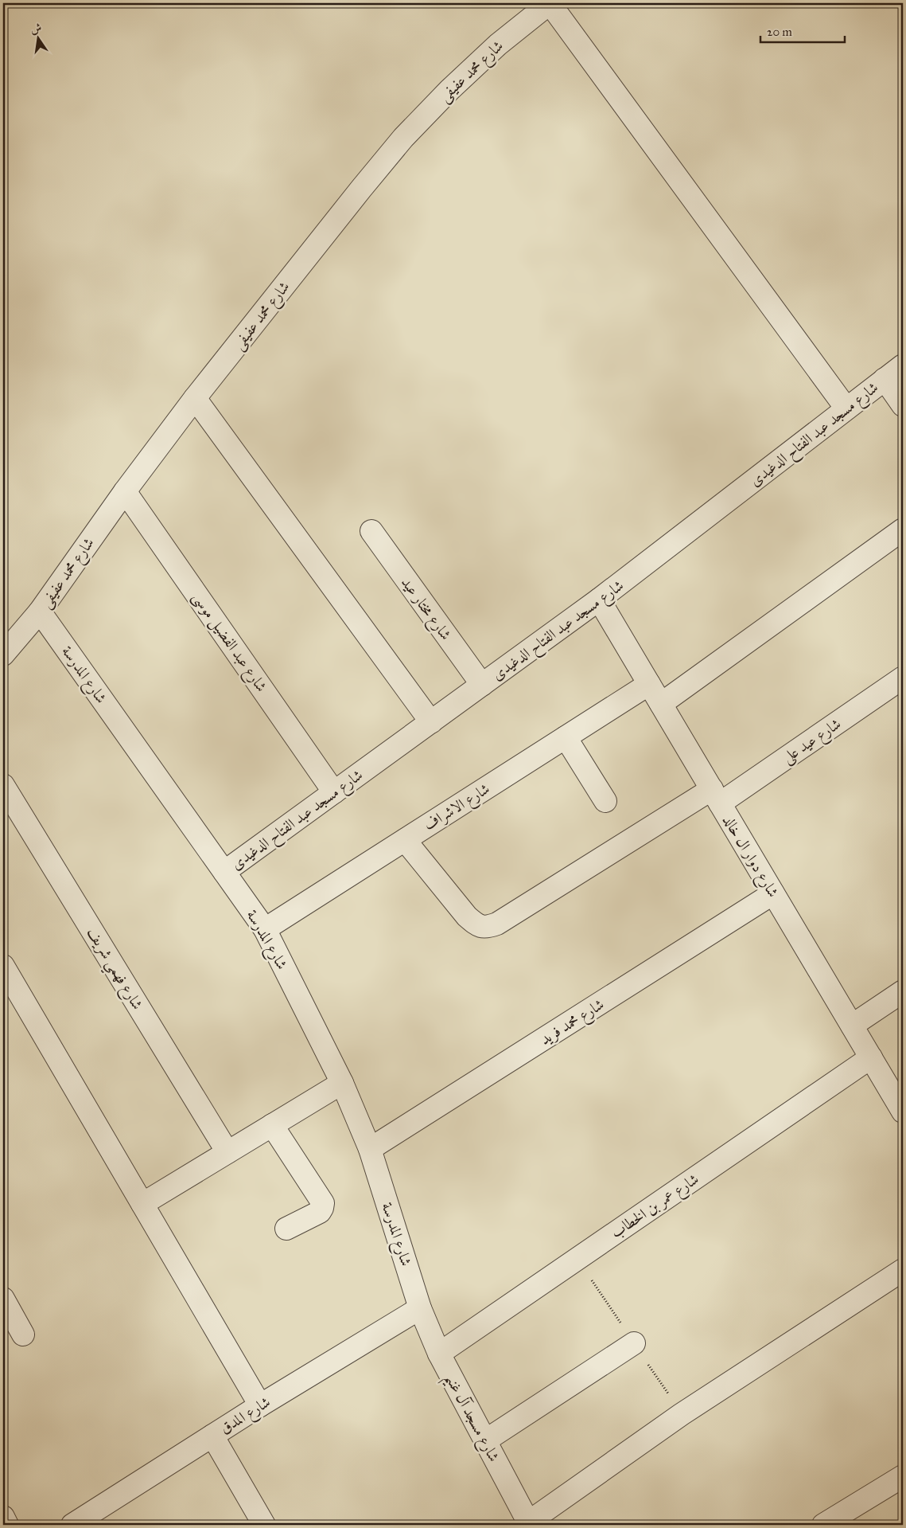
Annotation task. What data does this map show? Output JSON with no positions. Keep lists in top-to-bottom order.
{
  "streets": {
    "street": [
      "شارع محمد عفيفى",
      "شارع مسجد عبد الفتاح الدغيدى",
      "شارع مختار عيد",
      "شارع عبد الفضيل موسى",
      "شارع المدرسة",
      "شارع عيد على",
      "شارع الاشراف",
      "شارع دوار ال خالد",
      "شارع فهمي شريف",
      "شارع محمد فريد",
      "شارع عمر بن الخطاب",
      "شارع المدق",
      "شارع مسجد آل غنيم"
    ]
  },
  "crossings": [
    ["شارع محمد عفيفى", "شارع عبد الفضيل موسى"],
    ["شارع محمد عفيفى", "شارع المدرسة"],
    ["شارع مسجد عبد الفتاح الدغيدى", "شارع مختار عيد"],
    ["شارع مسجد عبد الفتاح الدغيدى", "شارع عبد الفضيل موسى"],
    ["شارع مسجد عبد الفتاح الدغيدى", "شارع المدرسة"],
    ["شارع مسجد عبد الفتاح الدغيدى", "شارع دوار ال خالد"],
    ["شارع المدرسة", "شارع الاشراف"],
    ["شارع المدرسة", "شارع محمد فريد"],
    ["شارع المدرسة", "شارع المدق"],
    ["شارع المدرسة", "شارع مسجد آل غنيم"],
    ["شارع عيد على", "شارع الاشراف"],
    ["شارع عيد على", "شارع دوار ال خالد"],
    ["شارع الاشراف", "شارع دوار ال خالد"],
    ["شارع دوار ال خالد", "شارع محمد فريد"],
    ["شارع دوار ال خالد", "شارع عمر بن الخطاب"],
    ["شارع عمر بن الخطاب", "شارع مسجد آل غنيم"],
    ["شارع المدق", "شارع مسجد آل غنيم"]
  ],
  "scale_bar": "20 m",
  "north": "top"
}
